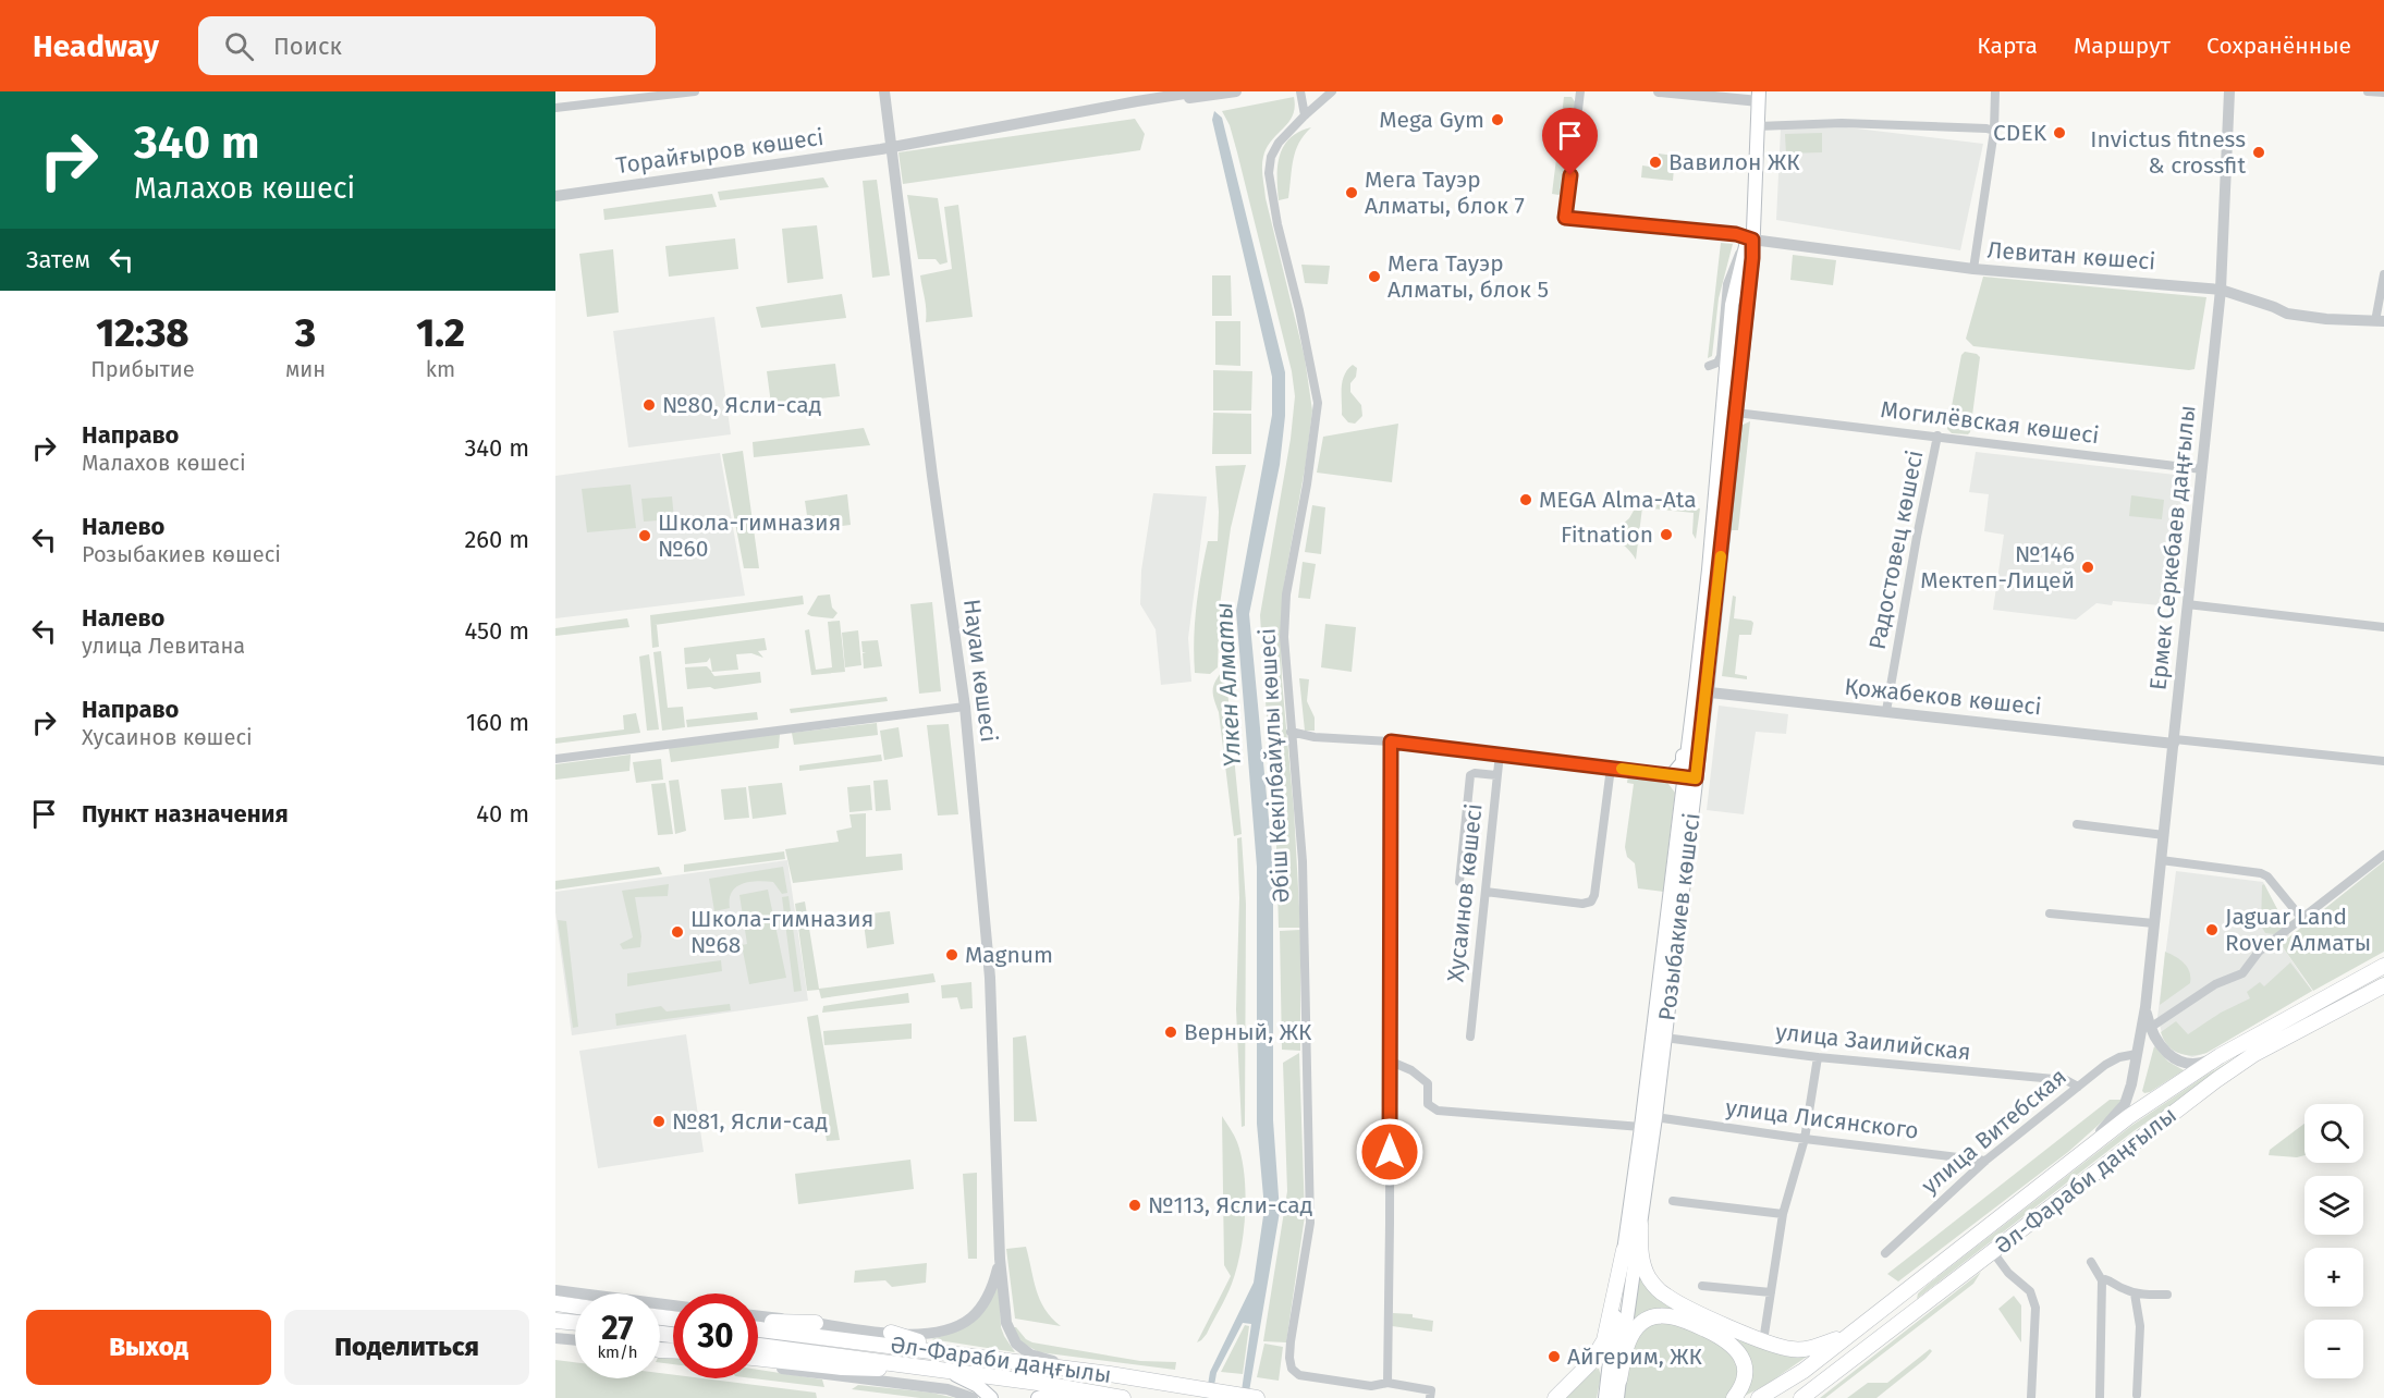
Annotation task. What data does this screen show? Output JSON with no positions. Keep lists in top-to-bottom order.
{
  "streets": {
    "main road": ["Розыбакиев көшесі", "Әл-Фараби даңғылы"],
    "street": [
      "Торайғыров көшесі",
      "Левитан көшесі",
      "Могилёвская көшесі",
      "Ермек Серкебаев даңғылы",
      "Радостовец көшесі",
      "Науаи көшесі",
      "Қожабеков көшесі",
      "Әбіш Кекілбайұлы көшесі",
      "Хусаинов көшесі",
      "улица Заилийская",
      "улица Лисянского",
      "улица Витебская"
    ]
  },
  "crossings": [
    ["Торайғыров көшесі", "Науаи көшесі"],
    ["Левитан көшесі", "Ермек Серкебаев даңғылы"],
    ["Левитан көшесі", "Розыбакиев көшесі"],
    ["Могилёвская көшесі", "Ермек Серкебаев даңғылы"],
    ["Могилёвская көшесі", "Радостовец көшесі"],
    ["Могилёвская көшесі", "Розыбакиев көшесі"],
    ["Ермек Серкебаев даңғылы", "Қожабеков көшесі"],
    ["Радостовец көшесі", "Қожабеков көшесі"],
    ["Науаи көшесі", "Әл-Фараби даңғылы"],
    ["Қожабеков көшесі", "Розыбакиев көшесі"],
    ["Розыбакиев көшесі", "улица Заилийская"],
    ["Розыбакиев көшесі", "улица Лисянского"],
    ["улица Заилийская", "улица Витебская"],
    ["улица Лисянского", "улица Витебская"]
  ],
  "water": ["Үлкен Алматы"],
  "places": [
    "Mega Gym",
    "CDEK",
    "Invictus fitness & crossfit",
    "Вавилон ЖК",
    "Мега Тауэр Алматы, блок 7",
    "Мега Тауэр Алматы, блок 5",
    "№80, Ясли-сад",
    "MEGA Alma-Ata",
    "Fitnation",
    "Школа-гимназия №60",
    "№146 Мектеп-Лицей",
    "Jaguar Land Rover Алматы",
    "Школа-гимназия №68",
    "Magnum",
    "Верный, ЖК",
    "№81, Ясли-сад",
    "№113, Ясли-сад",
    "Айгерим, ЖК"
  ],
  "page": {
    "header": "Headway",
    "search": "Поиск",
    "nav": ["Карта", "Маршрут", "Сохранённые"],
    "turn": ["340 m", "Малахов көшесі"],
    "then": "Затем",
    "eta": [
      "12:38",
      "Прибытие",
      "3",
      "мин",
      "1.2",
      "km"
    ],
    "list": [
      {
        "name": "Направо",
        "note": "Малахов көшесі",
        "value": "340 m"
      },
      {
        "name": "Налево",
        "note": "Розыбакиев көшесі",
        "value": "260 m"
      },
      {
        "name": "Налево",
        "note": "улица Левитана",
        "value": "450 m"
      },
      {
        "name": "Направо",
        "note": "Хусаинов көшесі",
        "value": "160 m"
      },
      {
        "name": "Пункт назначения",
        "value": "40 m"
      }
    ],
    "map_buttons": ["+", "−"],
    "speed": "27 km/h",
    "limit": "30",
    "buttons": ["Выход", "Поделиться"]
  }
}
